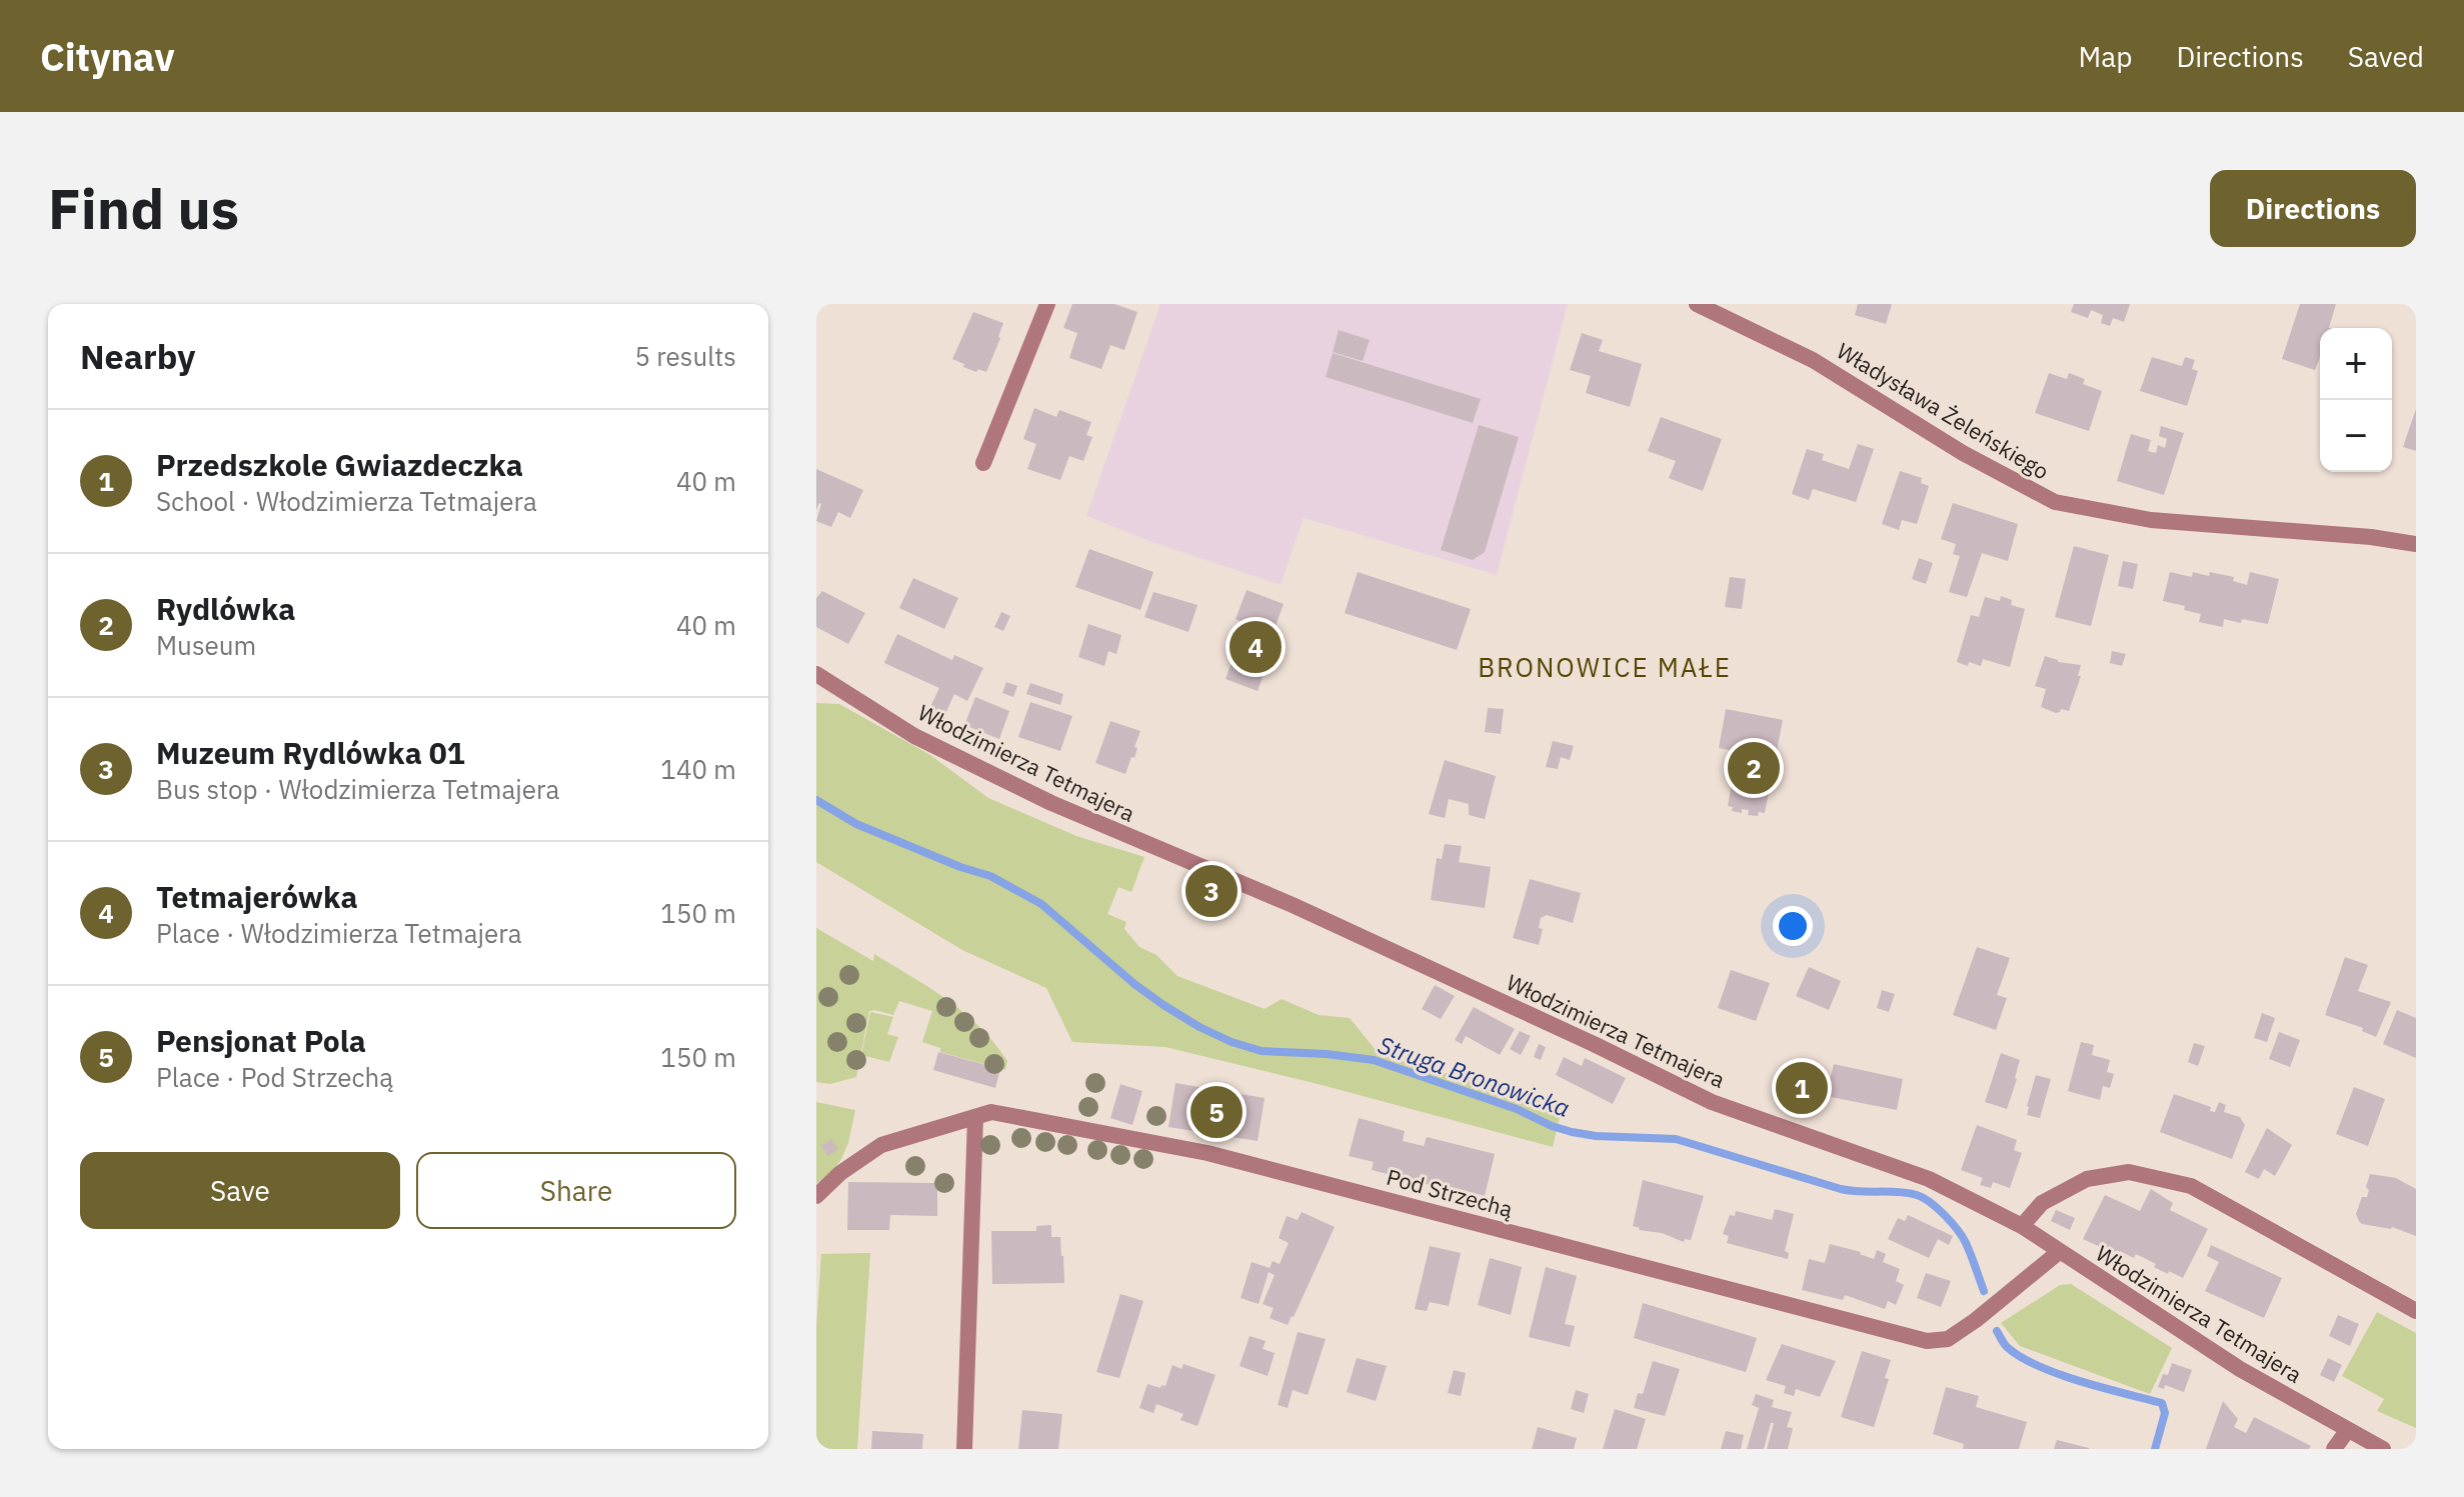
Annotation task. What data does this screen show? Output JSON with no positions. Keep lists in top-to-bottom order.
{
  "streets": {
    "street": ["Władysława Żeleńskiego", "Włodzimierza Tetmajera", "Pod Strzechą"]
  },
  "crossings": [
    ["Włodzimierza Tetmajera", "Pod Strzechą"]
  ],
  "districts": ["BRONOWICE MAŁE"],
  "water": ["Struga Bronowicka"],
  "page": {
    "header": "Citynav",
    "nav": ["Map", "Directions", "Saved"],
    "buttons": [
      "Directions",
      ["Save", "Share"]
    ],
    "title": "Find us",
    "heading": ["Nearby", "5 results"],
    "map_buttons": ["+", "−"],
    "list": [
      {
        "mark": "1",
        "name": "Przedszkole Gwiazdeczka",
        "note": "School · Włodzimierza Tetmajera",
        "value": "40 m"
      },
      {
        "mark": "2",
        "name": "Rydlówka",
        "note": "Museum",
        "value": "40 m"
      },
      {
        "mark": "3",
        "name": "Muzeum Rydlówka 01",
        "note": "Bus stop · Włodzimierza Tetmajera",
        "value": "140 m"
      },
      {
        "mark": "4",
        "name": "Tetmajerówka",
        "note": "Place · Włodzimierza Tetmajera",
        "value": "150 m"
      },
      {
        "mark": "5",
        "name": "Pensjonat Pola",
        "note": "Place · Pod Strzechą",
        "value": "150 m"
      }
    ],
    "pins": [
      "4",
      "2",
      "3",
      "1",
      "5"
    ]
  }
}
